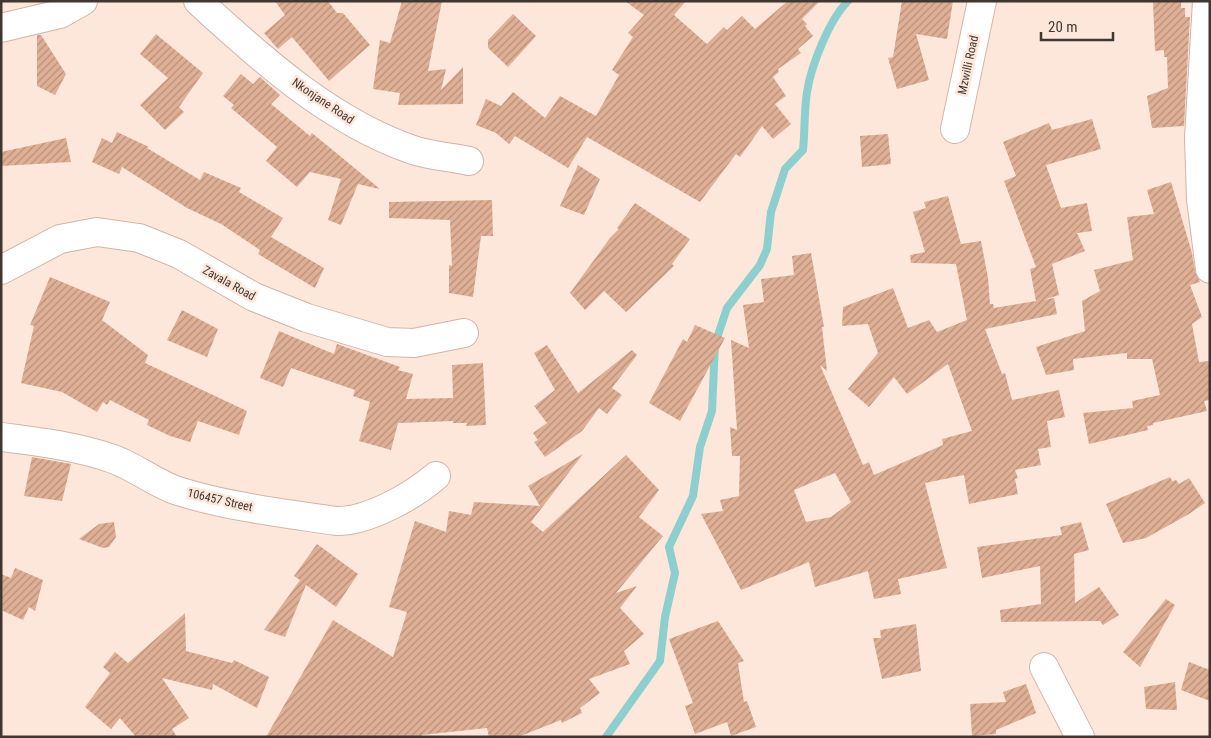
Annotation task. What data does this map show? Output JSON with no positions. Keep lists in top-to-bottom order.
{
  "streets": {
    "street": [
      "Mzwilli Road",
      "Nkonjane Road",
      "Zavala Road",
      "106457 Street"
    ]
  },
  "scale_bar": "20 m"
}
